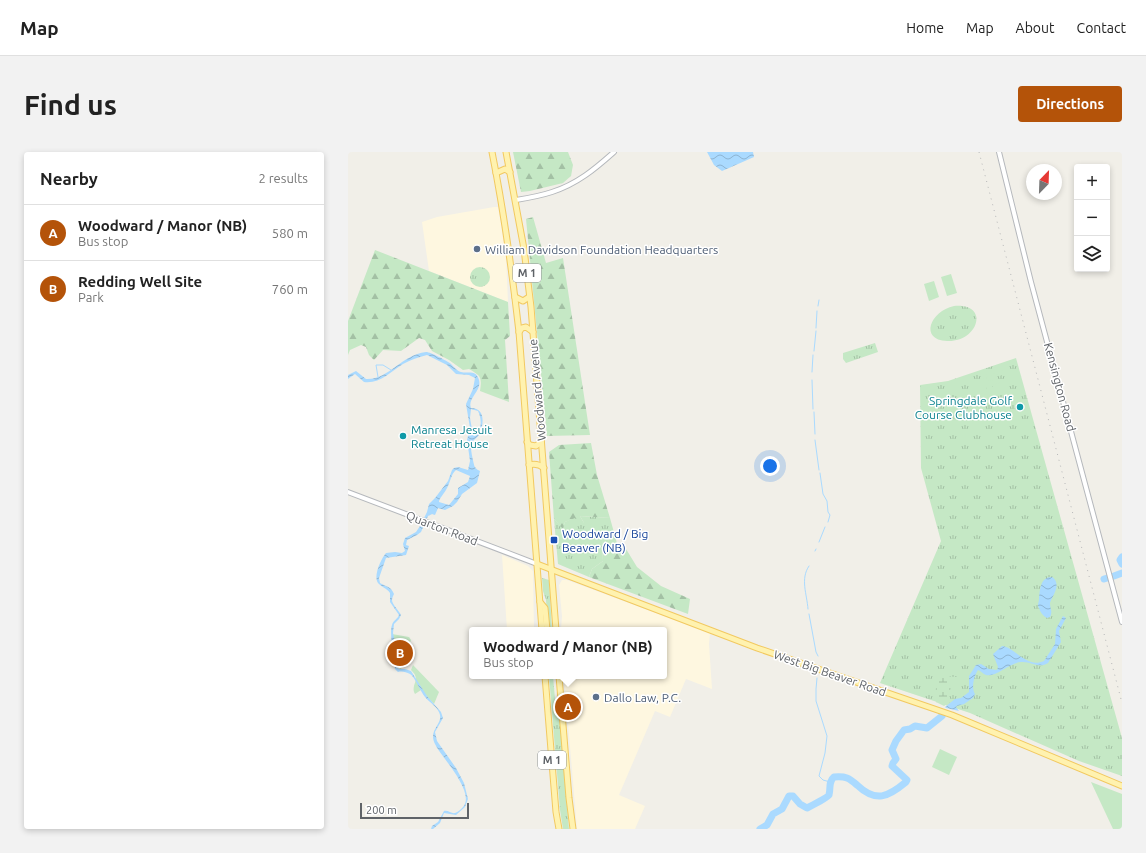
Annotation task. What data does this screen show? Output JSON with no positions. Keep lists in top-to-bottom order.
{
  "streets": {
    "main road": ["M 1", "Woodward Avenue", "West Big Beaver Road"],
    "street": ["Kensington Road", "Quarton Road"]
  },
  "crossings": [
    ["M 1", "Woodward Avenue"],
    ["M 1", "Quarton Road"],
    ["M 1", "West Big Beaver Road"],
    ["Woodward Avenue", "West Big Beaver Road"],
    ["Quarton Road", "West Big Beaver Road"]
  ],
  "places": {
    "other": [
      "William Davidson Foundation Headquarters",
      "Springdale Golf Course Clubhouse",
      "Manresa Jesuit Retreat House",
      "Dallo Law, P.C."
    ],
    "transit": ["Woodward / Big Beaver (NB)"]
  },
  "scale_bar": "200 m",
  "north": "top right",
  "page": {
    "header": "Map",
    "nav": [
      "Home",
      "Map",
      "About",
      "Contact"
    ],
    "buttons": "Directions",
    "title": "Find us",
    "heading": ["Nearby", "2 results"],
    "map_buttons": ["+", "−"],
    "list": [
      {
        "mark": "A",
        "name": "Woodward / Manor (NB)",
        "note": "Bus stop",
        "value": "580 m"
      },
      {
        "mark": "B",
        "name": "Redding Well Site",
        "note": "Park",
        "value": "760 m"
      }
    ],
    "popup": ["Woodward / Manor (NB)", "Bus stop"],
    "pins": ["B", "A"],
    "scale": "200 m"
  }
}
